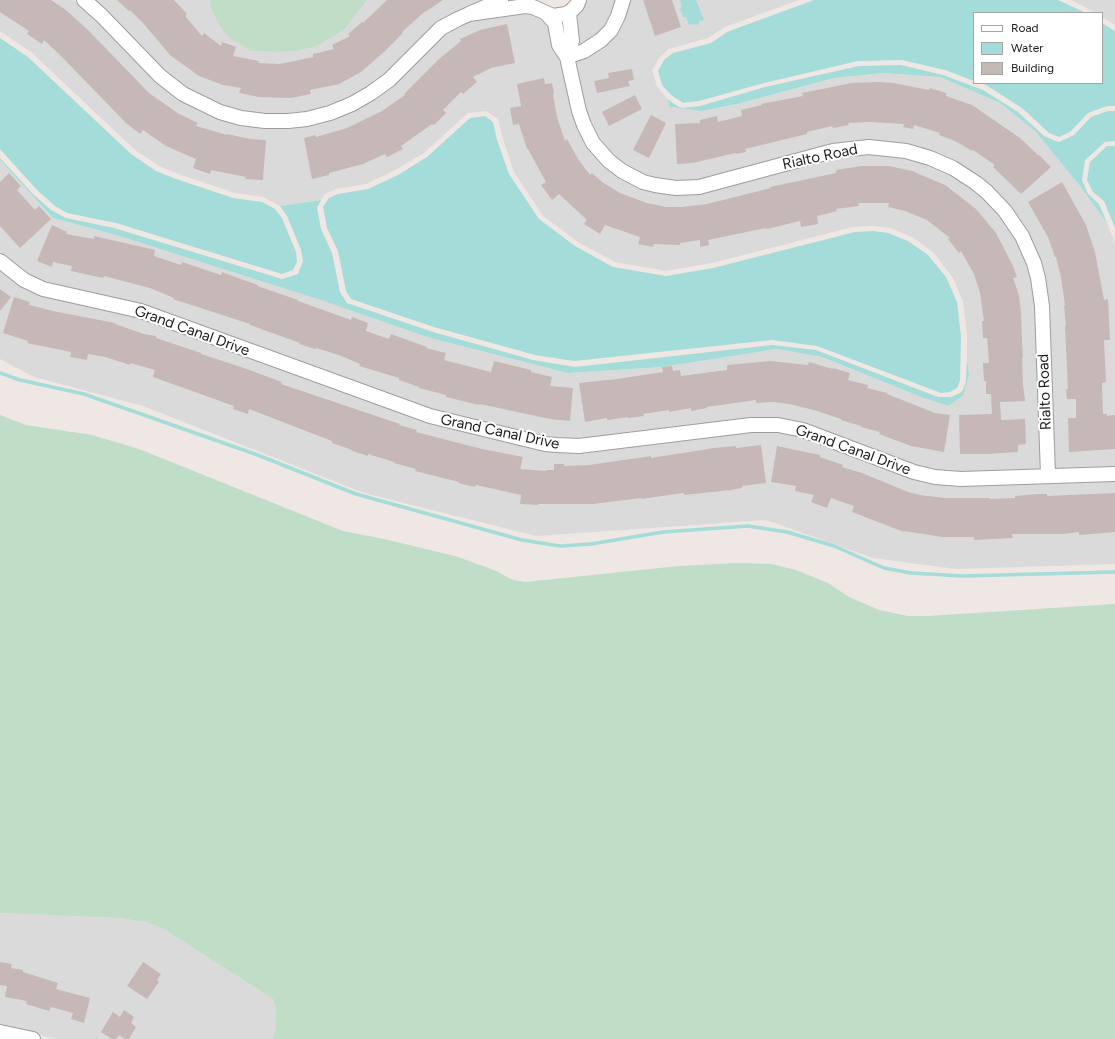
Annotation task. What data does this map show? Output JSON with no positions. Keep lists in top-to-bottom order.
{
  "streets": {
    "street": ["Rialto Road", "Grand Canal Drive"]
  },
  "crossings": [
    ["Rialto Road", "Grand Canal Drive"]
  ],
  "legend": ["Road", "Water", "Building"]
}
